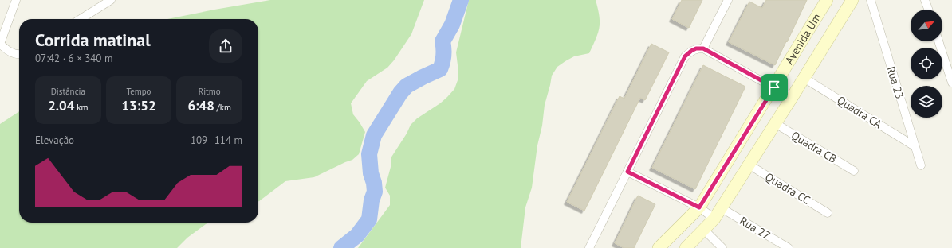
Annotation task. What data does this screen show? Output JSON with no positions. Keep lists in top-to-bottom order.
{
  "streets": {
    "street": [
      "Avenida Um",
      "Rua 23",
      "Quadra CA",
      "Quadra CB",
      "Quadra CC",
      "Rua 27"
    ]
  },
  "crossings": [
    ["Avenida Um", "Quadra CA"],
    ["Avenida Um", "Quadra CB"],
    ["Avenida Um", "Quadra CC"],
    ["Avenida Um", "Rua 27"],
    ["Rua 23", "Quadra CA"]
  ],
  "north": "top right",
  "page": {
    "heading": ["Corrida matinal", "07:42 · 6 × 340 m"],
    "stats": [
      ["Distância", "2.04 km"],
      ["Tempo", "13:52"],
      ["Ritmo", "6:48 /km"]
    ],
    "chart": ["Elevação", "109–114 m"]
  }
}
